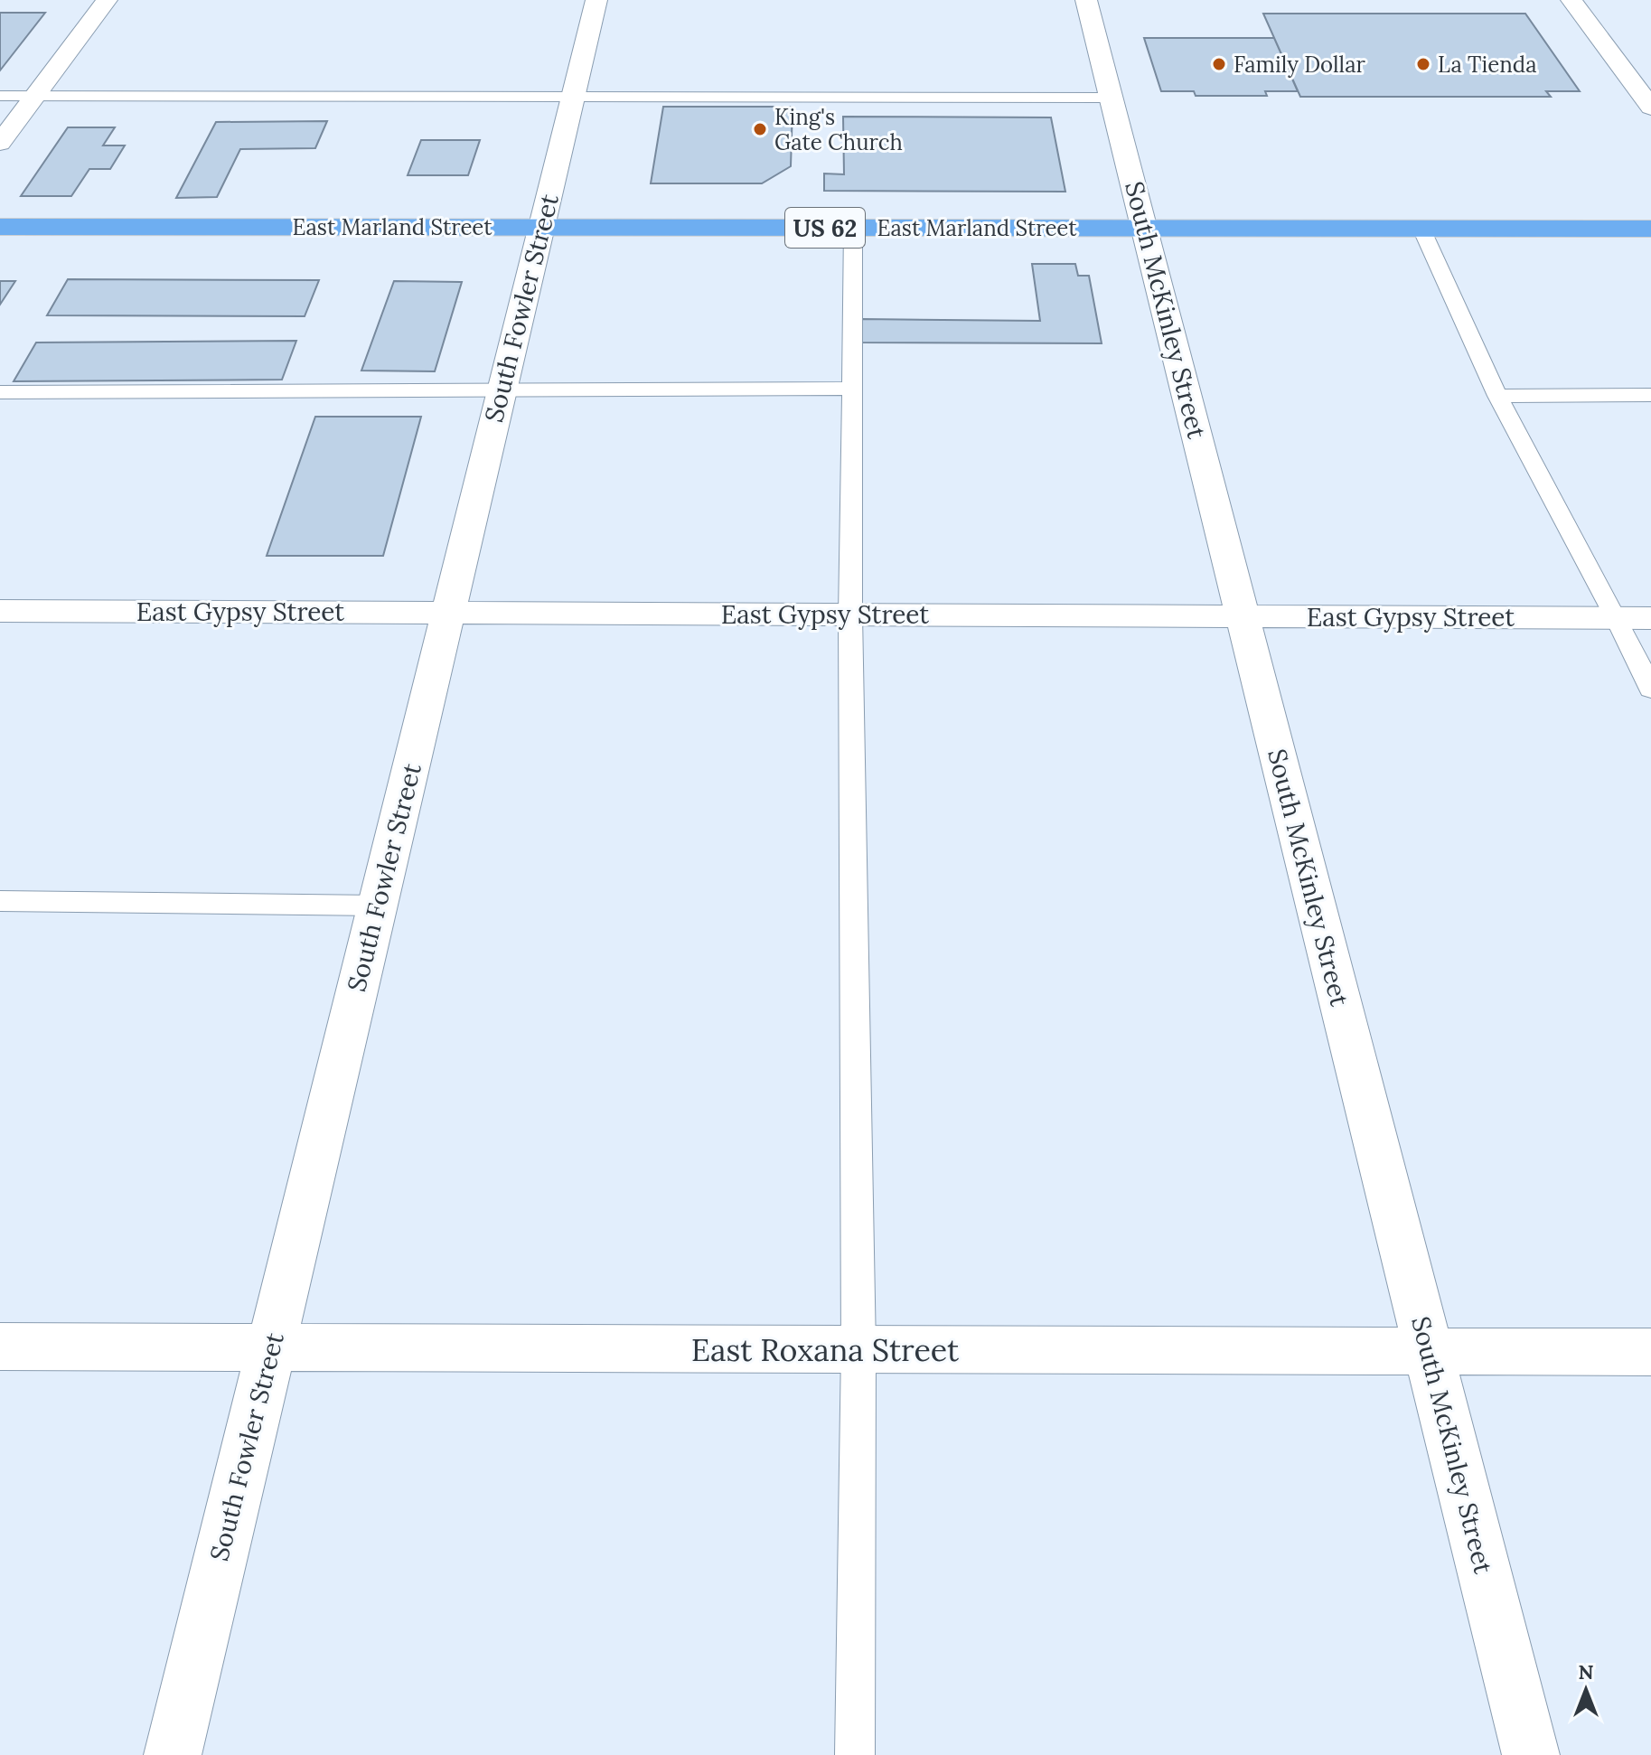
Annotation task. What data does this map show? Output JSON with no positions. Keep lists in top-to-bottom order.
{
  "streets": {
    "highway": ["East Marland Street", "US 62"],
    "street": [
      "South Fowler Street",
      "South McKinley Street",
      "East Gypsy Street",
      "East Roxana Street"
    ]
  },
  "crossings": [
    ["East Marland Street", "South Fowler Street"],
    ["East Marland Street", "South McKinley Street"],
    ["South Fowler Street", "East Gypsy Street"],
    ["South Fowler Street", "East Roxana Street"],
    ["South McKinley Street", "East Gypsy Street"],
    ["South McKinley Street", "East Roxana Street"]
  ],
  "places": ["Family Dollar", "La Tienda", "King's Gate Church"],
  "north": "top"
}
